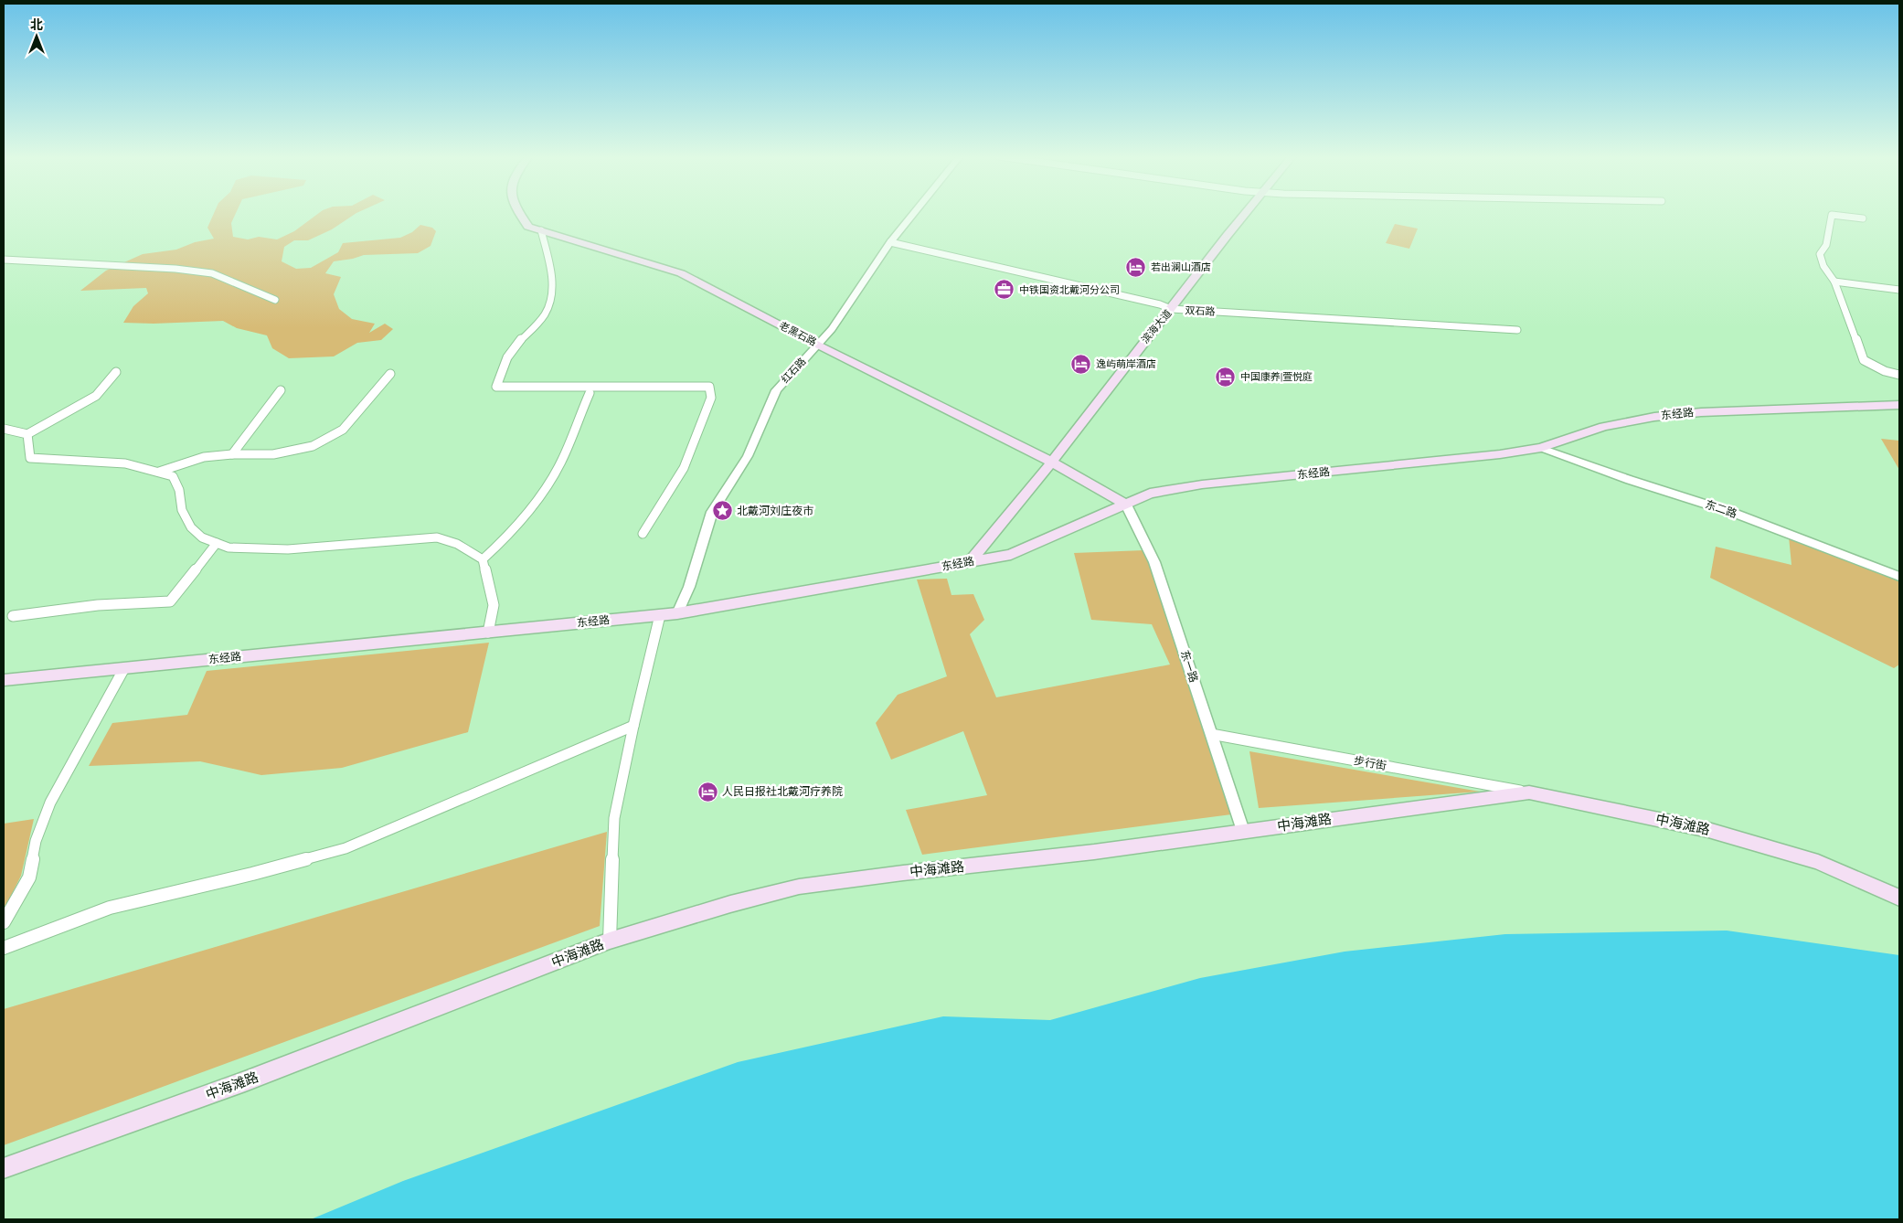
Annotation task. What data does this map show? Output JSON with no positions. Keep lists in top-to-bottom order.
{
  "streets": {
    "main road": [
      "滨海大道",
      "老黑石路",
      "东经路",
      "中海滩路"
    ],
    "street": [
      "双石路",
      "红石路",
      "东二路",
      "东一路",
      "步行街"
    ]
  },
  "crossings": [
    ["双石路", "滨海大道"],
    ["双石路", "红石路"],
    ["滨海大道", "老黑石路"],
    ["滨海大道", "东经路"],
    ["老黑石路", "红石路"],
    ["老黑石路", "东经路"],
    ["老黑石路", "东一路"],
    ["红石路", "东经路"],
    ["东经路", "东二路"],
    ["东经路", "东一路"],
    ["东一路", "步行街"],
    ["东一路", "中海滩路"],
    ["步行街", "中海滩路"]
  ],
  "places": {
    "hotel": [
      "若出澜山酒店",
      "逸屿萌岸酒店",
      "中国康养|萱悦庭",
      "人民日报社北戴河疗养院"
    ],
    "office": ["中铁国资北戴河分公司"],
    "place": ["北戴河刘庄夜市"]
  },
  "north": "top"
}
